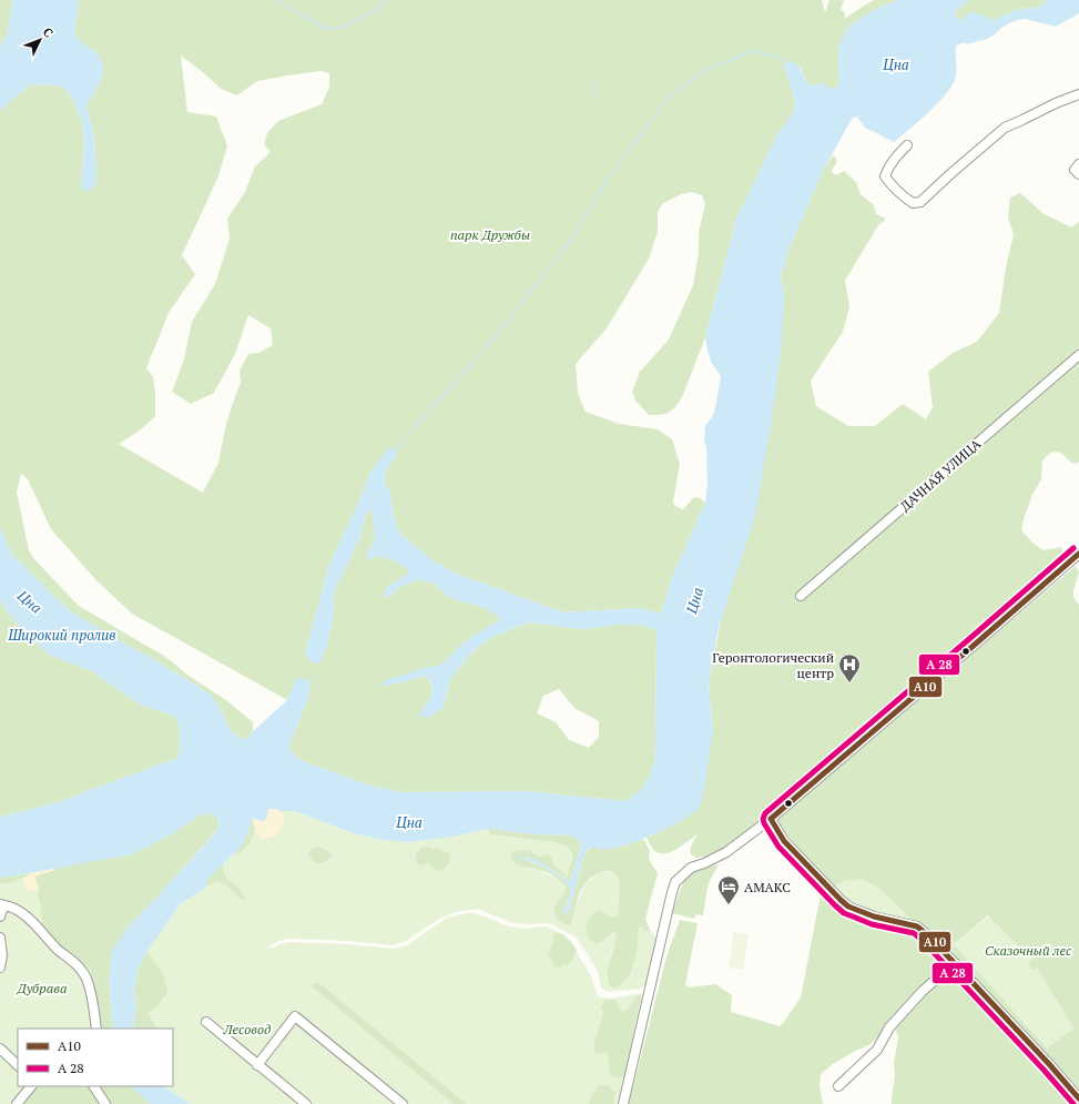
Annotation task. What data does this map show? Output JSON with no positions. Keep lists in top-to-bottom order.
{
  "streets": {
    "street": ["ДАЧНАЯ УЛИЦА"]
  },
  "water": ["Цна", "Широкий пролив"],
  "parks": [
    "парк Дружбы",
    "Сказочный лес",
    "Дубрава",
    "Лесовод"
  ],
  "places": {
    "hospital": ["Геронтологический центр"],
    "hotel": ["АМАКС"]
  },
  "lines": ["transit line А10"],
  "legend": ["А10", "А 28"],
  "north": "top right"
}
